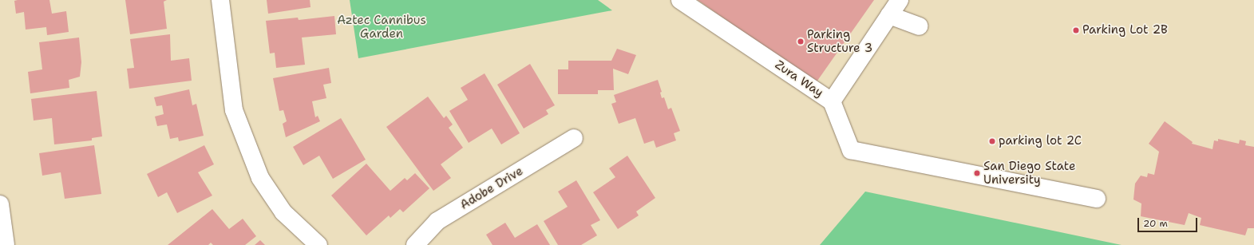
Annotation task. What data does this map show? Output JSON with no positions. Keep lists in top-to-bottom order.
{
  "streets": {
    "street": ["Zura Way", "Adobe Drive"]
  },
  "parks": ["Aztec Cannibus Garden"],
  "places": [
    "Parking Lot 2B",
    "Parking Structure 3",
    "parking lot 2C",
    "San Diego State University"
  ],
  "scale_bar": "20 m"
}
